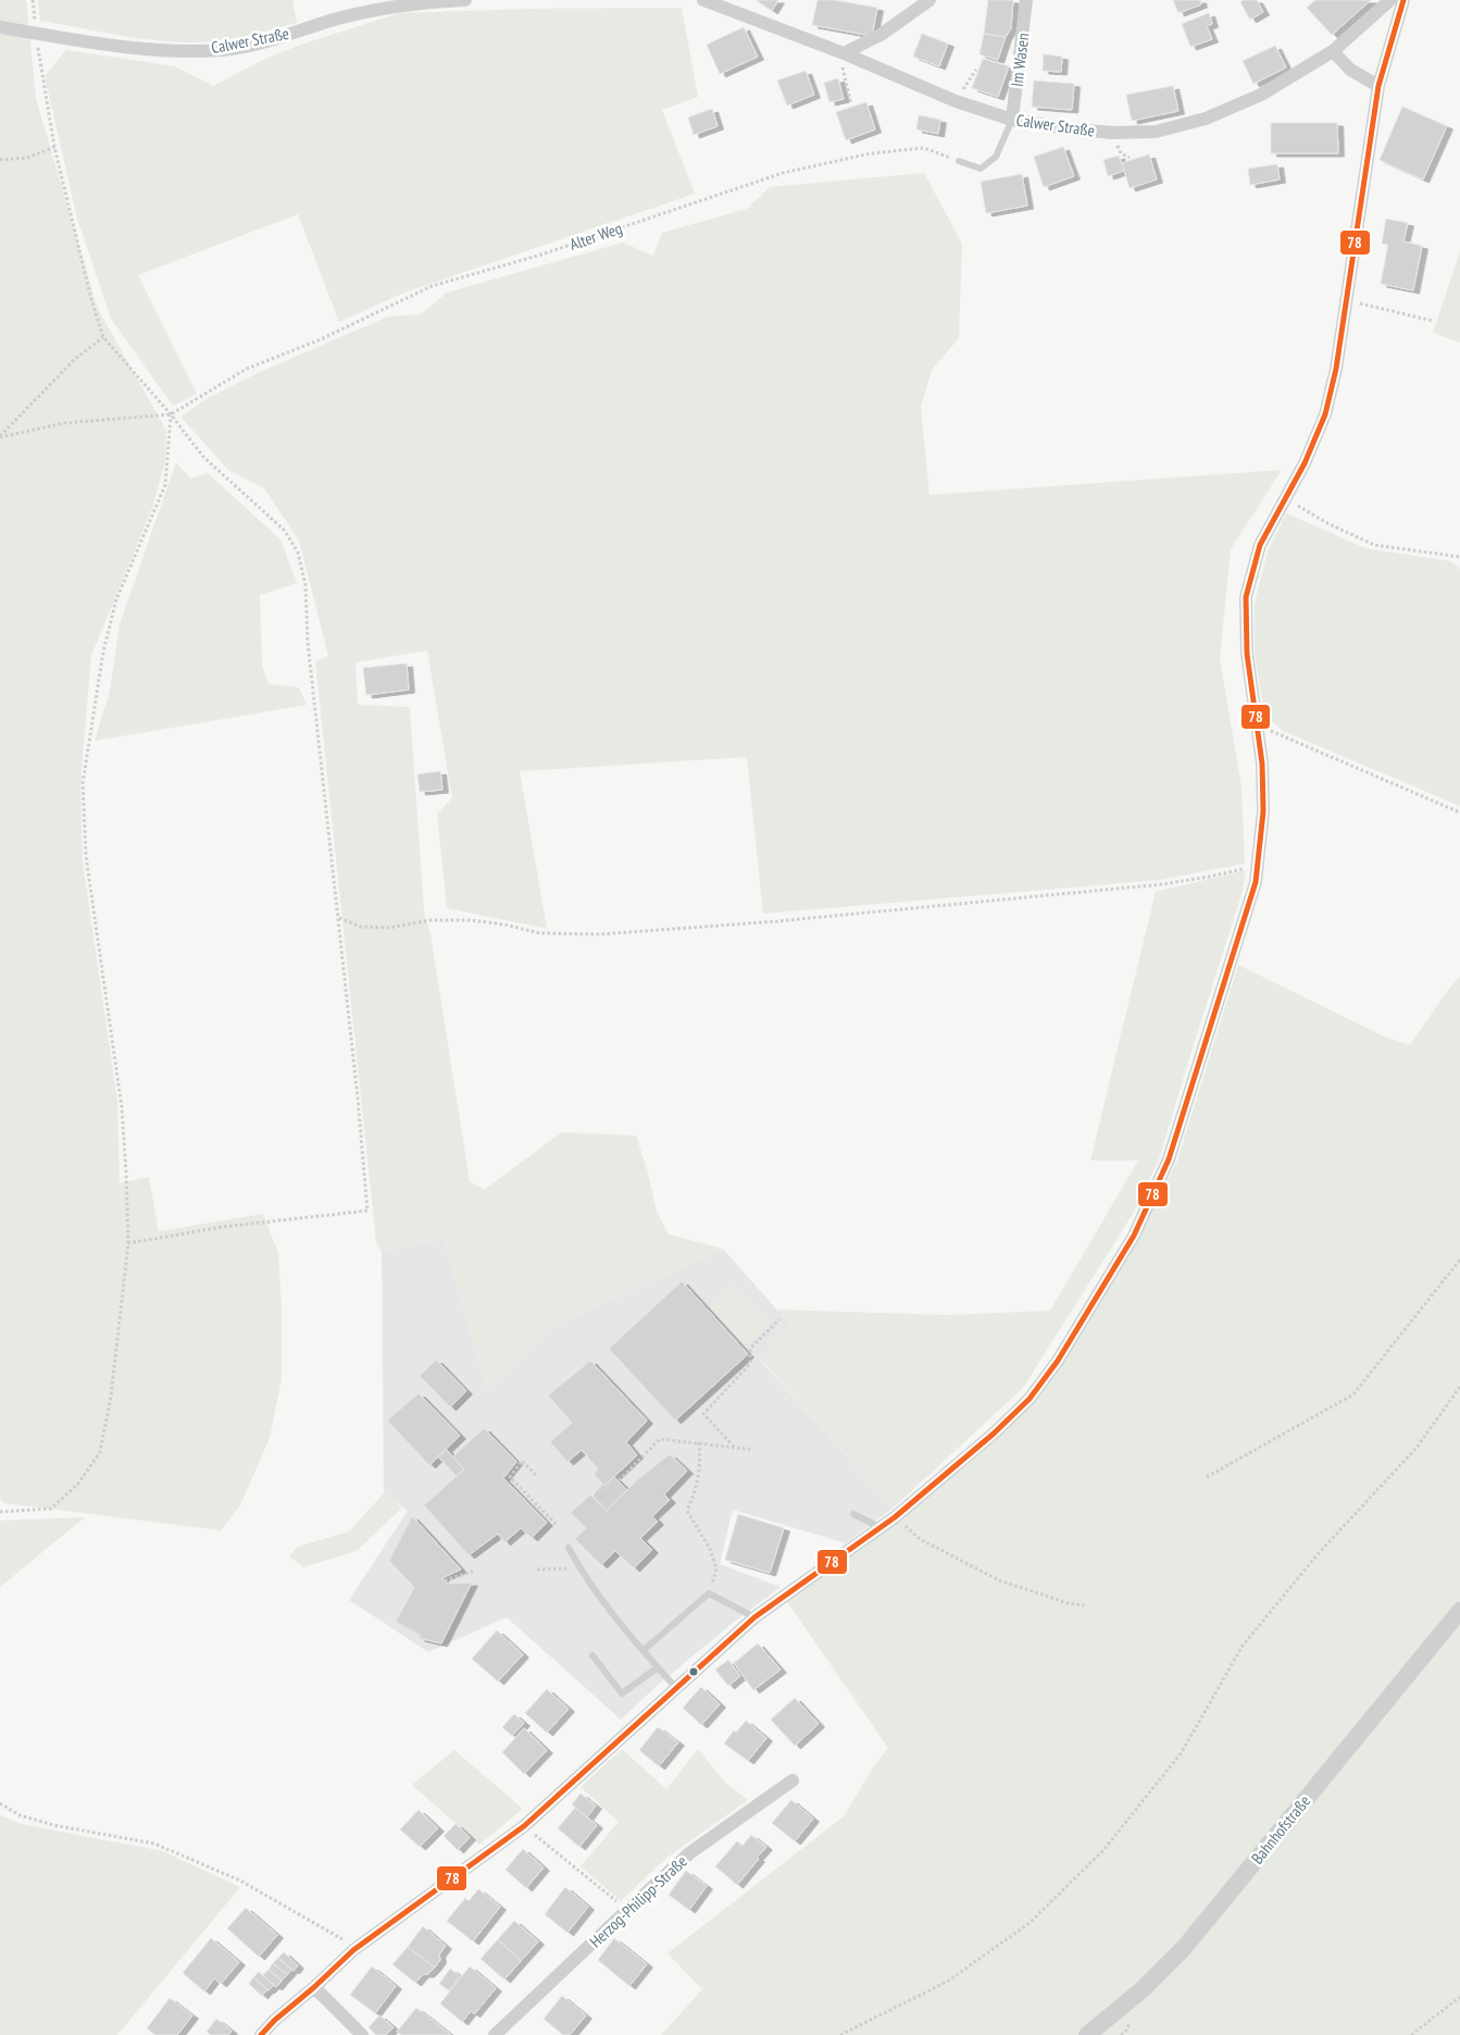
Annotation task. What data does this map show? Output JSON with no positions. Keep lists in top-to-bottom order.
{
  "streets": {
    "street": [
      "Calwer Straße",
      "Im Wasen",
      "Bahnhofstraße",
      "Herzog-Philipp-Straße"
    ],
    "path": ["Alter Weg"]
  },
  "crossings": [
    ["Calwer Straße", "Im Wasen"]
  ],
  "lines": ["transit line 78"]
}
